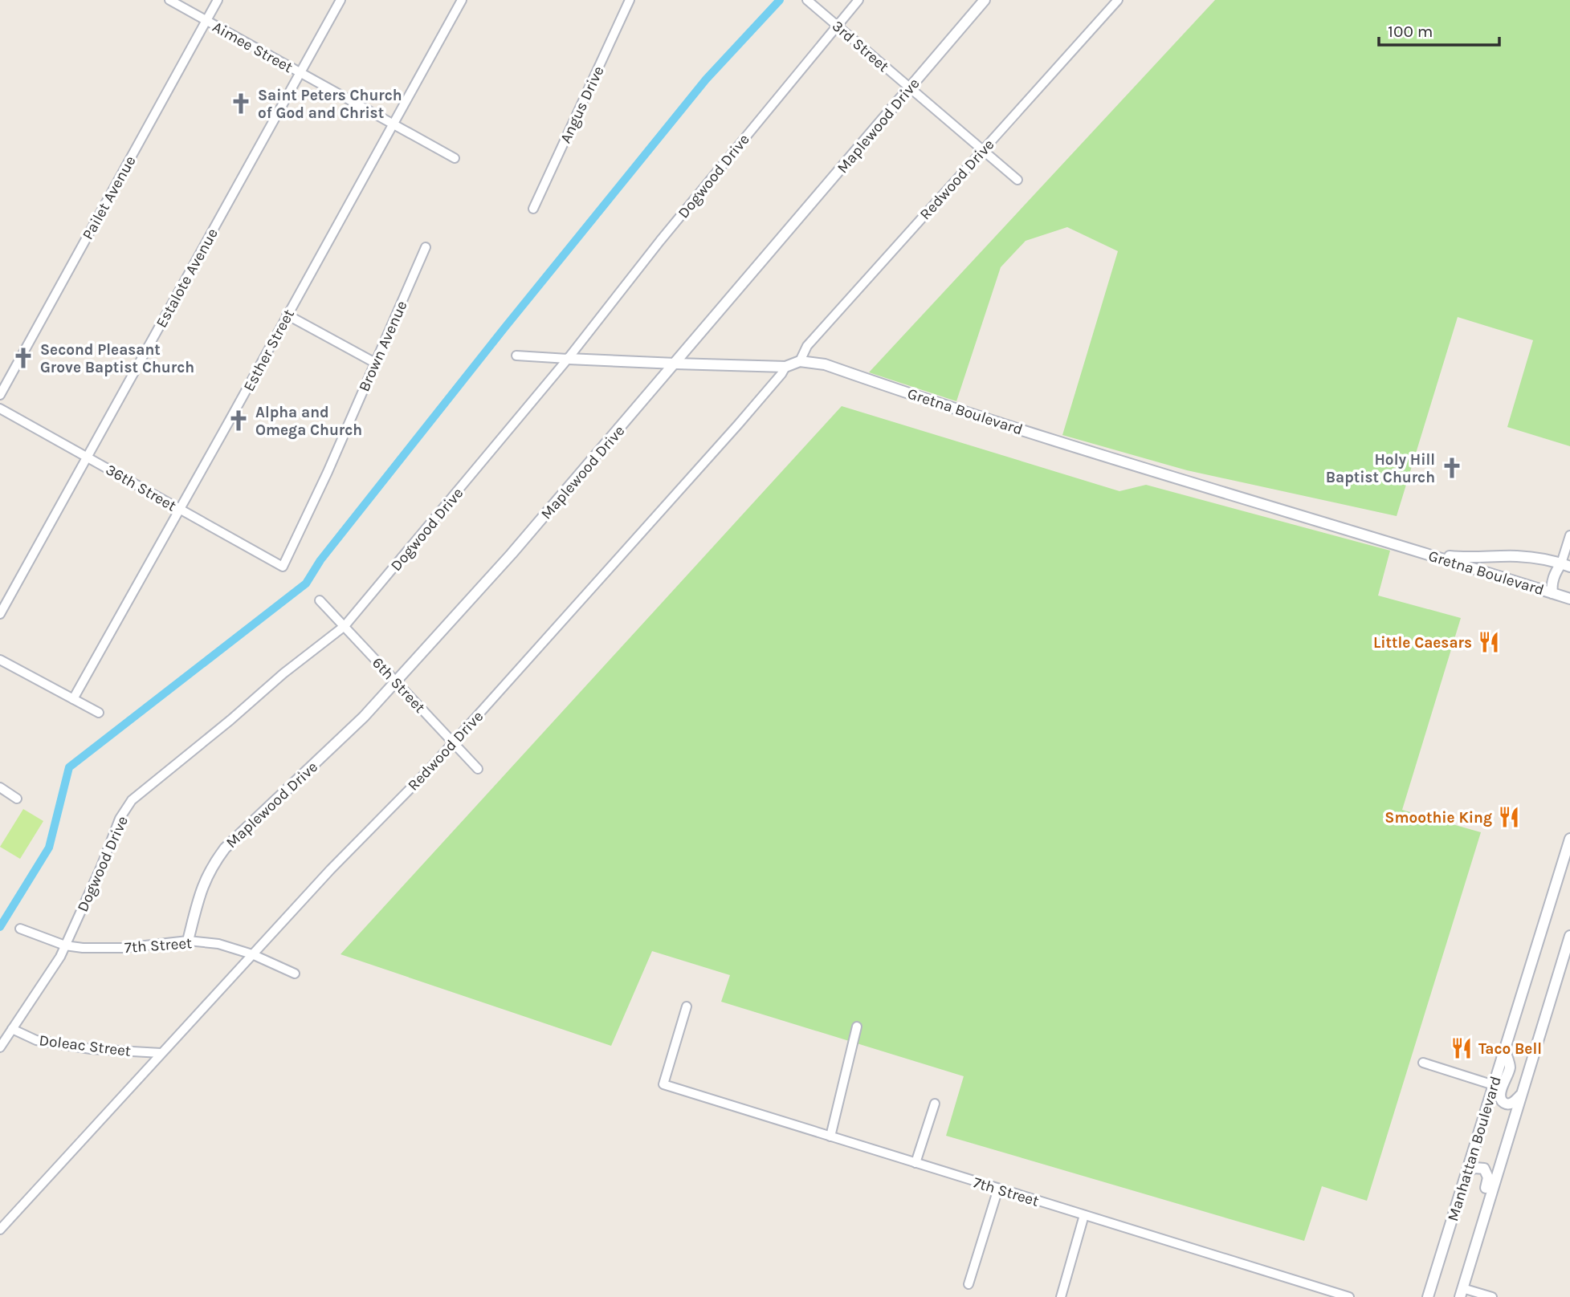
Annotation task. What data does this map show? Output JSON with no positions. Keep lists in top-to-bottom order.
{
  "streets": {
    "street": [
      "3rd Street",
      "Aimee Street",
      "Angus Drive",
      "Maplewood Drive",
      "Dogwood Drive",
      "Redwood Drive",
      "Pailet Avenue",
      "Estalote Avenue",
      "Brown Avenue",
      "Esther Street",
      "Gretna Boulevard",
      "36th Street",
      "6th Street",
      "7th Street",
      "Doleac Street",
      "Manhattan Boulevard"
    ]
  },
  "crossings": [
    ["3rd Street", "Maplewood Drive"],
    ["3rd Street", "Dogwood Drive"],
    ["3rd Street", "Redwood Drive"],
    ["Aimee Street", "Pailet Avenue"],
    ["Aimee Street", "Estalote Avenue"],
    ["Aimee Street", "Esther Street"],
    ["Maplewood Drive", "Gretna Boulevard"],
    ["Maplewood Drive", "6th Street"],
    ["Maplewood Drive", "7th Street"],
    ["Dogwood Drive", "Gretna Boulevard"],
    ["Dogwood Drive", "6th Street"],
    ["Dogwood Drive", "7th Street"],
    ["Dogwood Drive", "Doleac Street"],
    ["Redwood Drive", "Gretna Boulevard"],
    ["Redwood Drive", "6th Street"],
    ["Redwood Drive", "7th Street"],
    ["Redwood Drive", "Doleac Street"],
    ["Estalote Avenue", "36th Street"],
    ["Brown Avenue", "36th Street"],
    ["Esther Street", "36th Street"]
  ],
  "places": {
    "church": [
      "Saint Peters Church of God and Christ",
      "Second Pleasant Grove Baptist Church",
      "Alpha and Omega Church",
      "Holy Hill Baptist Church"
    ],
    "restaurant": ["Little Caesars", "Smoothie King", "Taco Bell"]
  },
  "scale_bar": "100 m"
}
